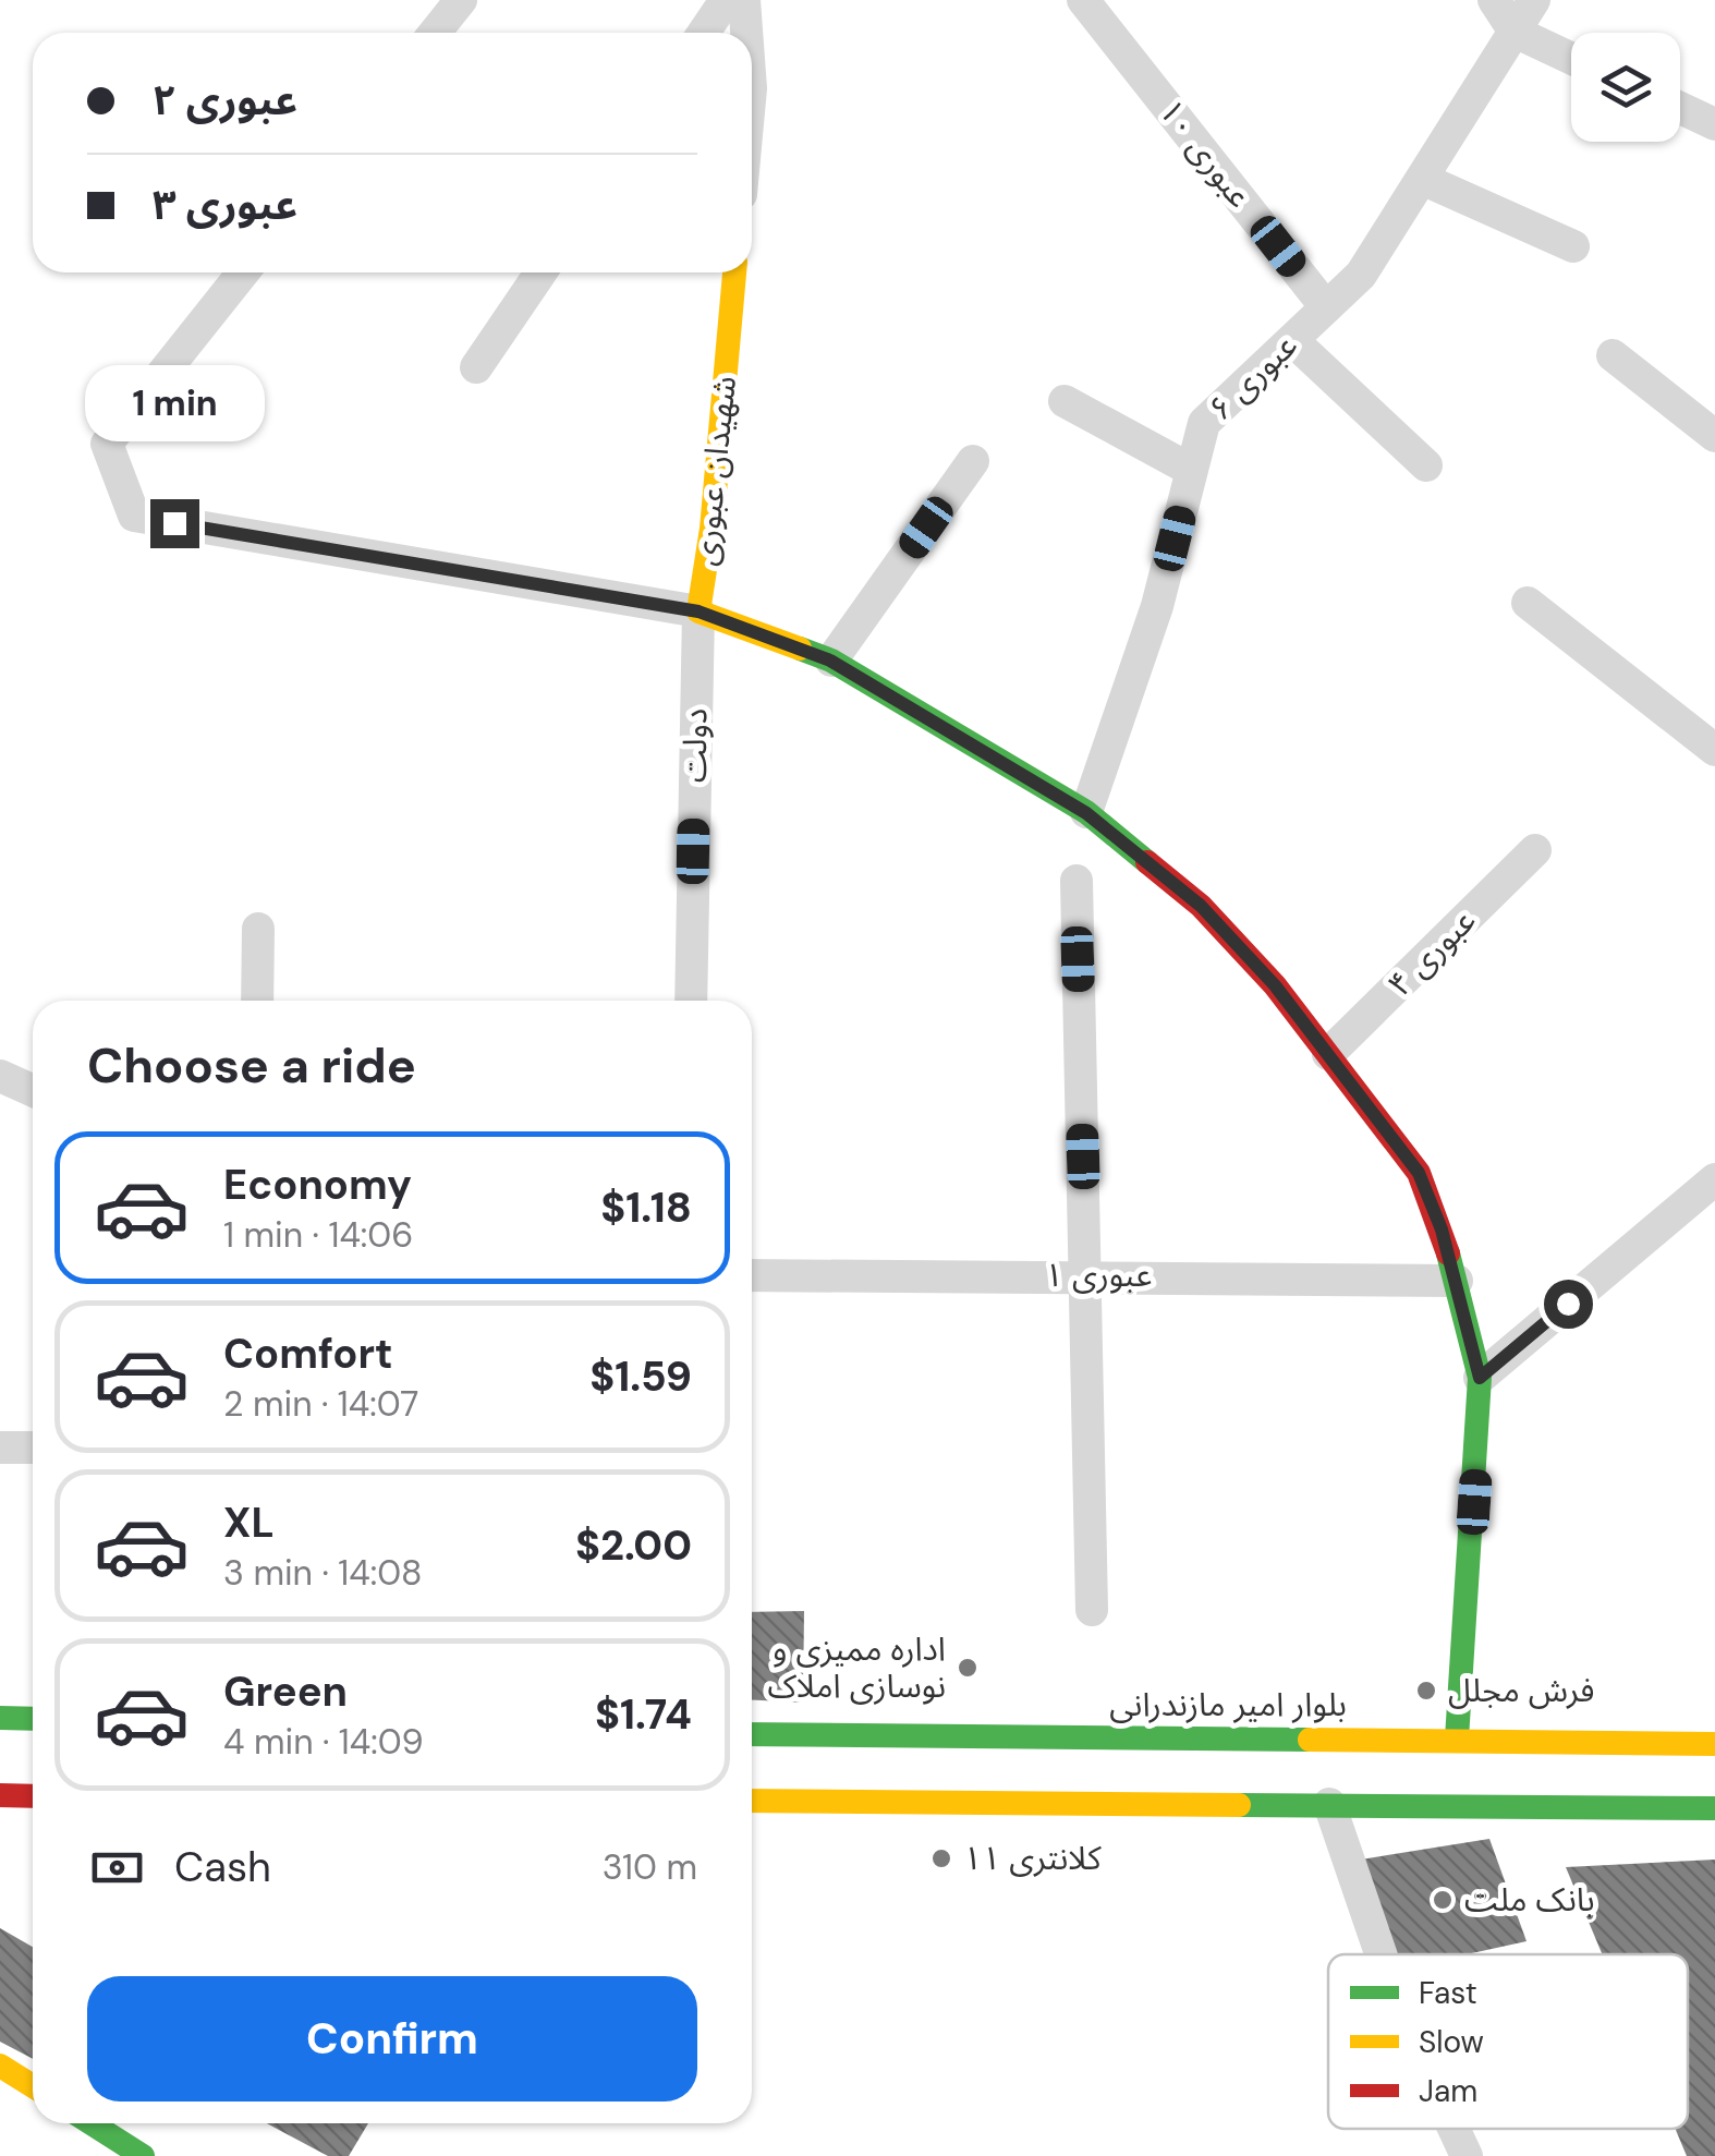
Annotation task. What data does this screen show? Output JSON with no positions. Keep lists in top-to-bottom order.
{
  "streets": {
    "main road": ["شهیدان عبوری", "بلوار امیر مازندرانی"],
    "street": [
      "عبوری ۱۰",
      "عبوری ۶",
      "دولت",
      "عبوری ۴",
      "عبوری ۱"
    ]
  },
  "crossings": [
    ["عبوری ۱۰", "عبوری ۶"],
    ["عبوری ۶", "شهیدان عبوری"],
    ["شهیدان عبوری", "دولت"],
    ["شهیدان عبوری", "عبوری ۴"],
    ["شهیدان عبوری", "عبوری ۱"],
    ["شهیدان عبوری", "بلوار امیر مازندرانی"]
  ],
  "places": [
    "اداره ممیزی و نوسازی املاک",
    "فرش مجلل",
    "کلانتری ۱۱",
    "بانک ملت"
  ],
  "legend": ["Fast", "Slow", "Jam"],
  "page": {
    "banner": ["عبوری ۲", "عبوری ۳"],
    "bubble": "1 min",
    "heading": "Choose a ride",
    "list": [
      {
        "name": "Economy",
        "note": "1 min · 14:06",
        "value": "$1.18"
      },
      {
        "name": "Comfort",
        "note": "2 min · 14:07",
        "value": "$1.59"
      },
      {
        "name": "XL",
        "note": "3 min · 14:08",
        "value": "$2.00"
      },
      {
        "name": "Green",
        "note": "4 min · 14:09",
        "value": "$1.74"
      }
    ],
    "pay": ["Cash", "310 m"],
    "buttons": "Confirm"
  }
}
